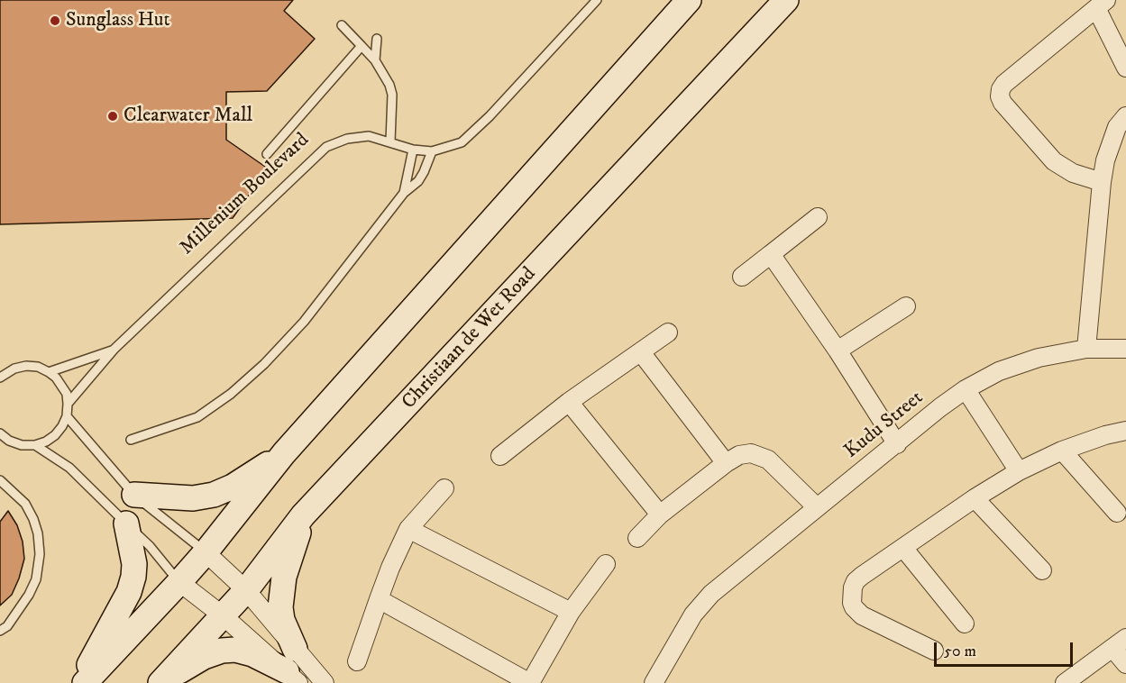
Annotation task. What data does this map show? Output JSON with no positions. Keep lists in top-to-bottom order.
{
  "streets": {
    "main road": ["Christiaan de Wet Road"],
    "street": ["Kudu Street"],
    "lane": ["Millenium Boulevard"]
  },
  "places": ["Sunglass Hut", "Clearwater Mall"],
  "scale_bar": "50 m"
}
